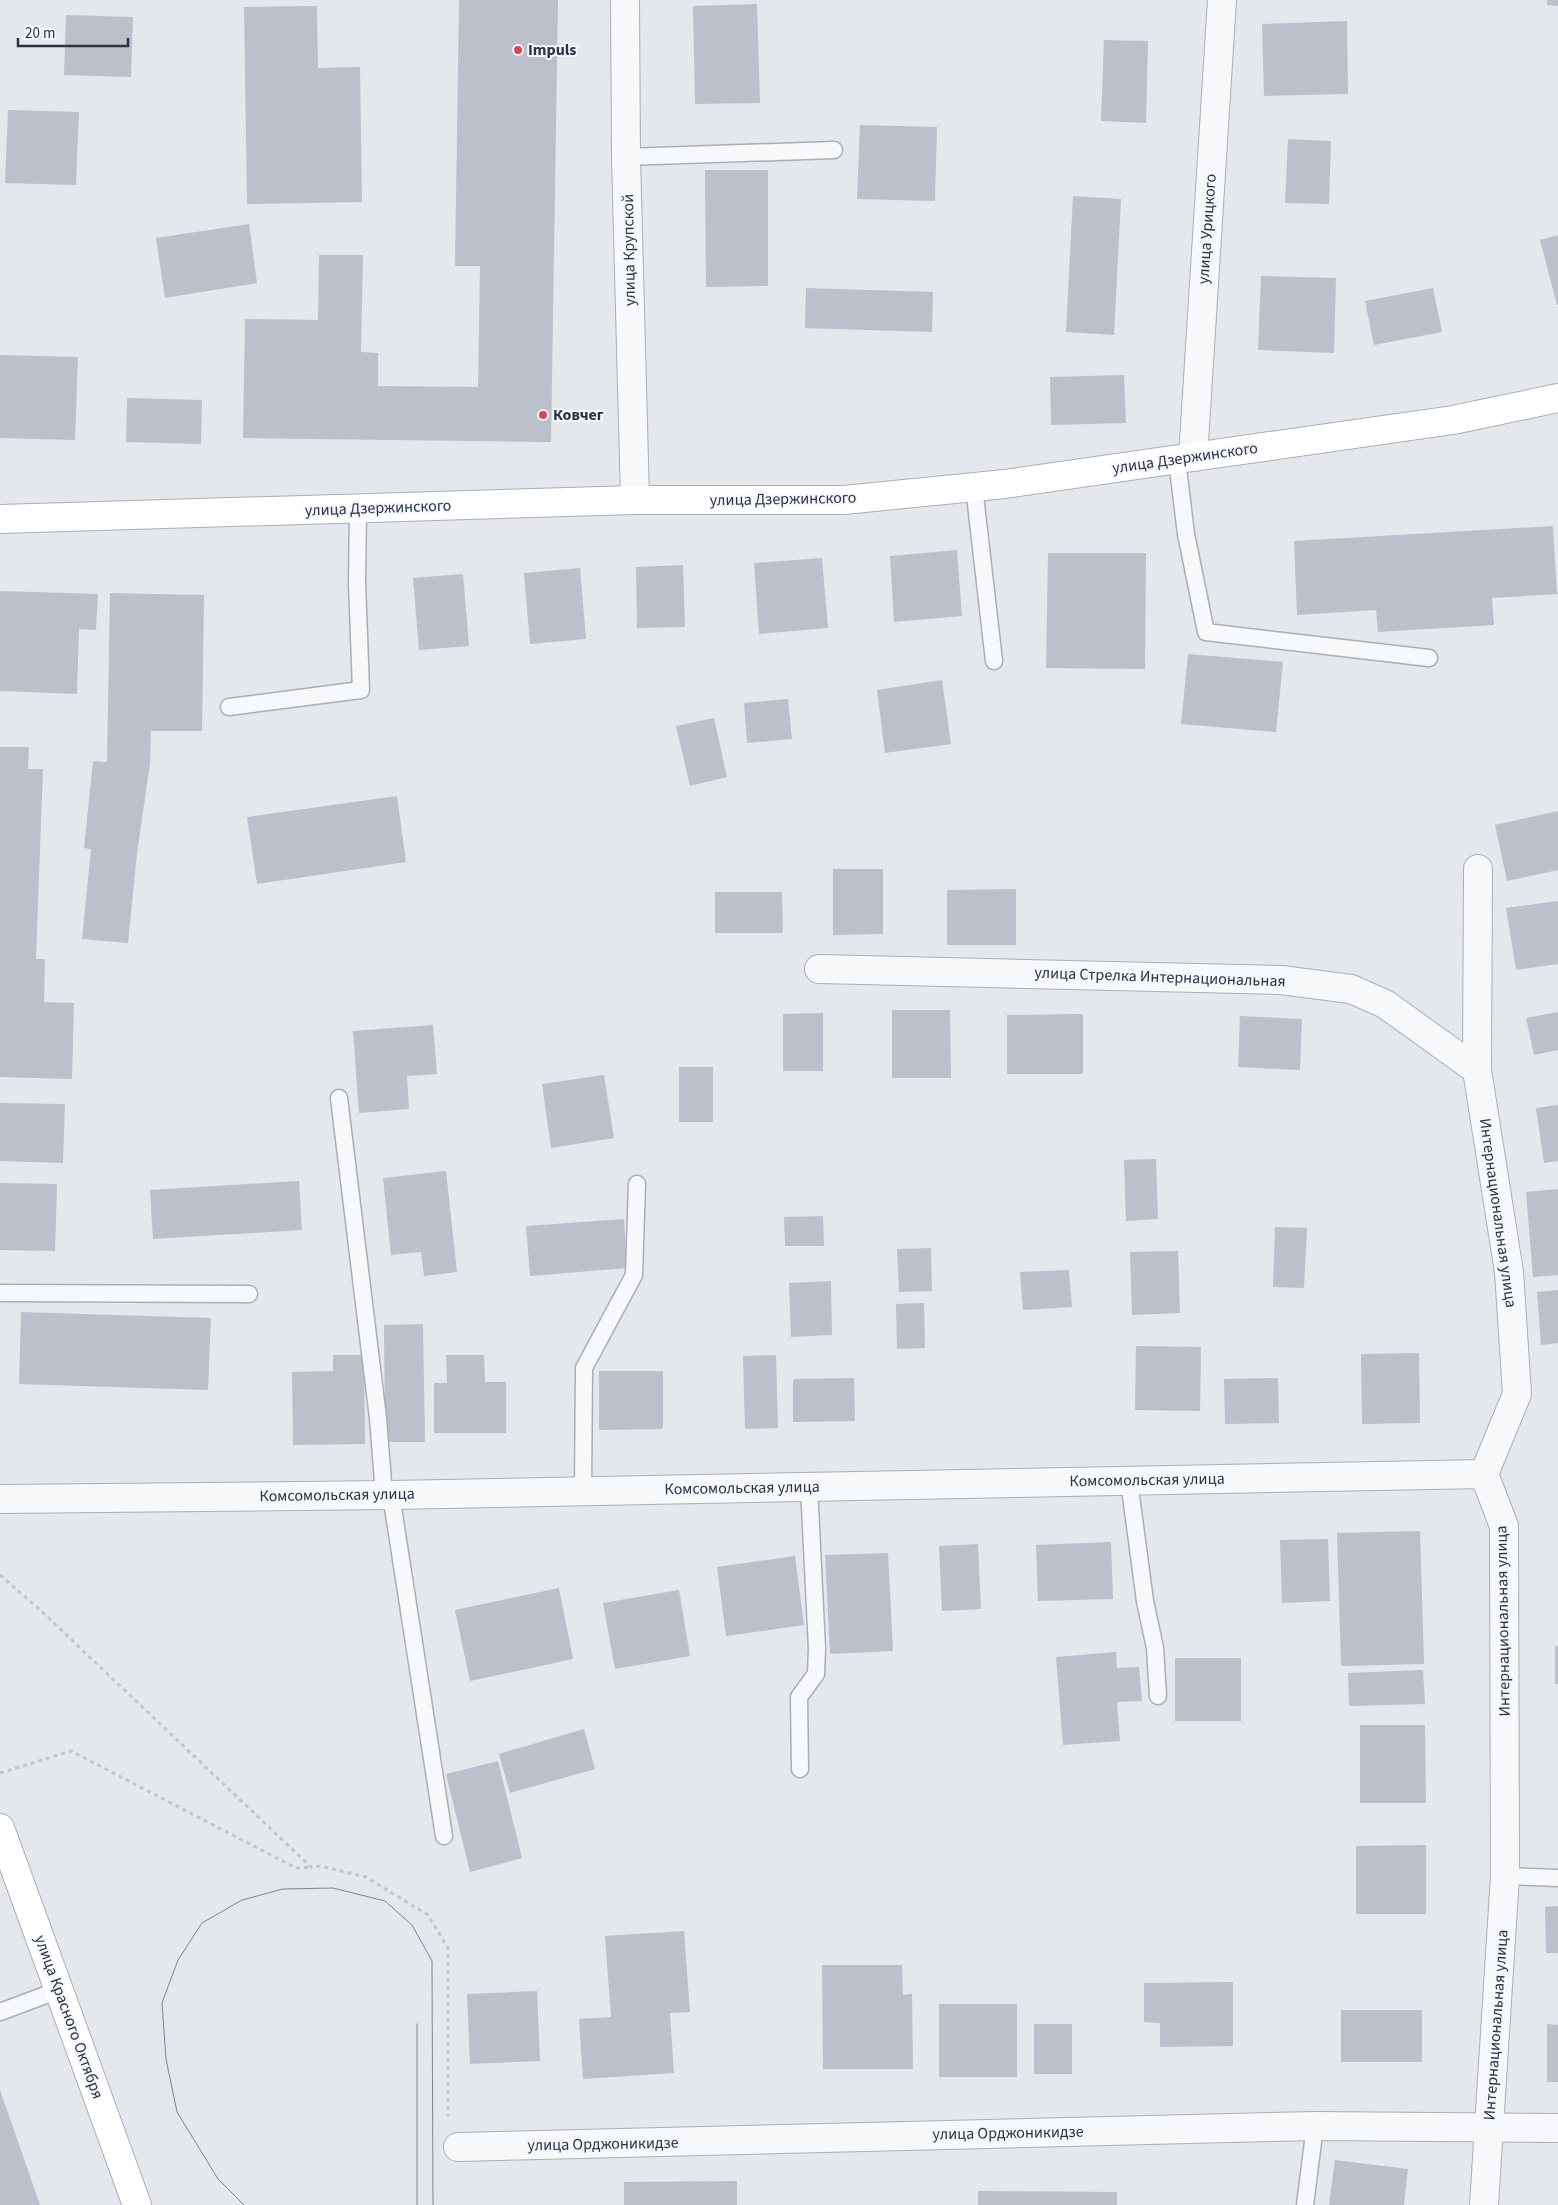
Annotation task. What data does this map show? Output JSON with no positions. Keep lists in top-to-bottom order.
{
  "streets": {
    "main road": ["улица Дзержинского", "улица Красного Октября"],
    "street": [
      "улица Урицкого",
      "улица Крупской",
      "улица Стрелка Интернациональная",
      "Интернациональная улица",
      "Комсомольская улица",
      "улица Орджоникидзе"
    ]
  },
  "crossings": [
    ["улица Урицкого", "улица Дзержинского"],
    ["улица Крупской", "улица Дзержинского"],
    ["улица Стрелка Интернациональная", "Интернациональная улица"],
    ["Интернациональная улица", "Комсомольская улица"],
    ["Интернациональная улица", "улица Орджоникидзе"]
  ],
  "places": ["Impuls", "Ковчег"],
  "scale_bar": "20 m"
}
